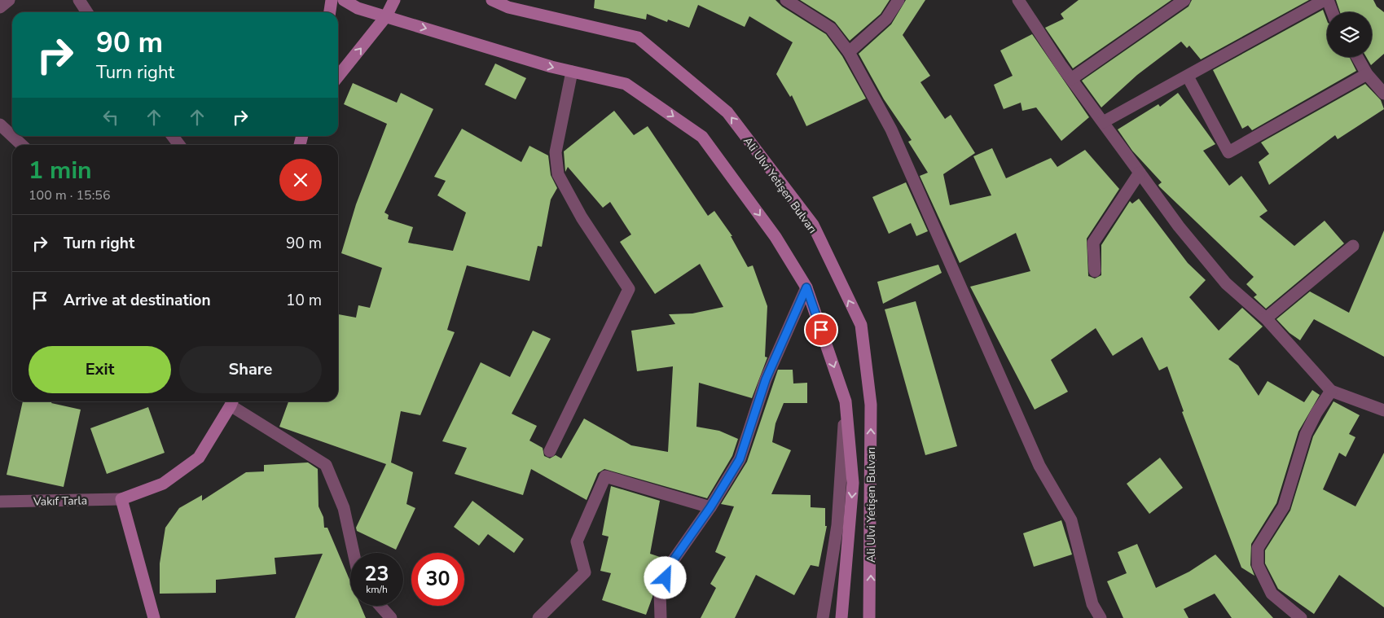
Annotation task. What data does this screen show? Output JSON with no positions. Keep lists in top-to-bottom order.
{
  "streets": {
    "main road": ["Ali Ulvi Yetişen Bulvarı"],
    "street": ["Vakıf Tarla"]
  },
  "page": {
    "turn": ["90 m", "Turn right"],
    "heading": ["1 min", "100 m · 15:56"],
    "list": [
      {
        "name": "Turn right",
        "value": "90 m"
      },
      {
        "name": "Arrive at destination",
        "value": "10 m"
      }
    ],
    "buttons": ["Exit", "Share"],
    "speed": "23 km/h",
    "limit": "30"
  }
}
